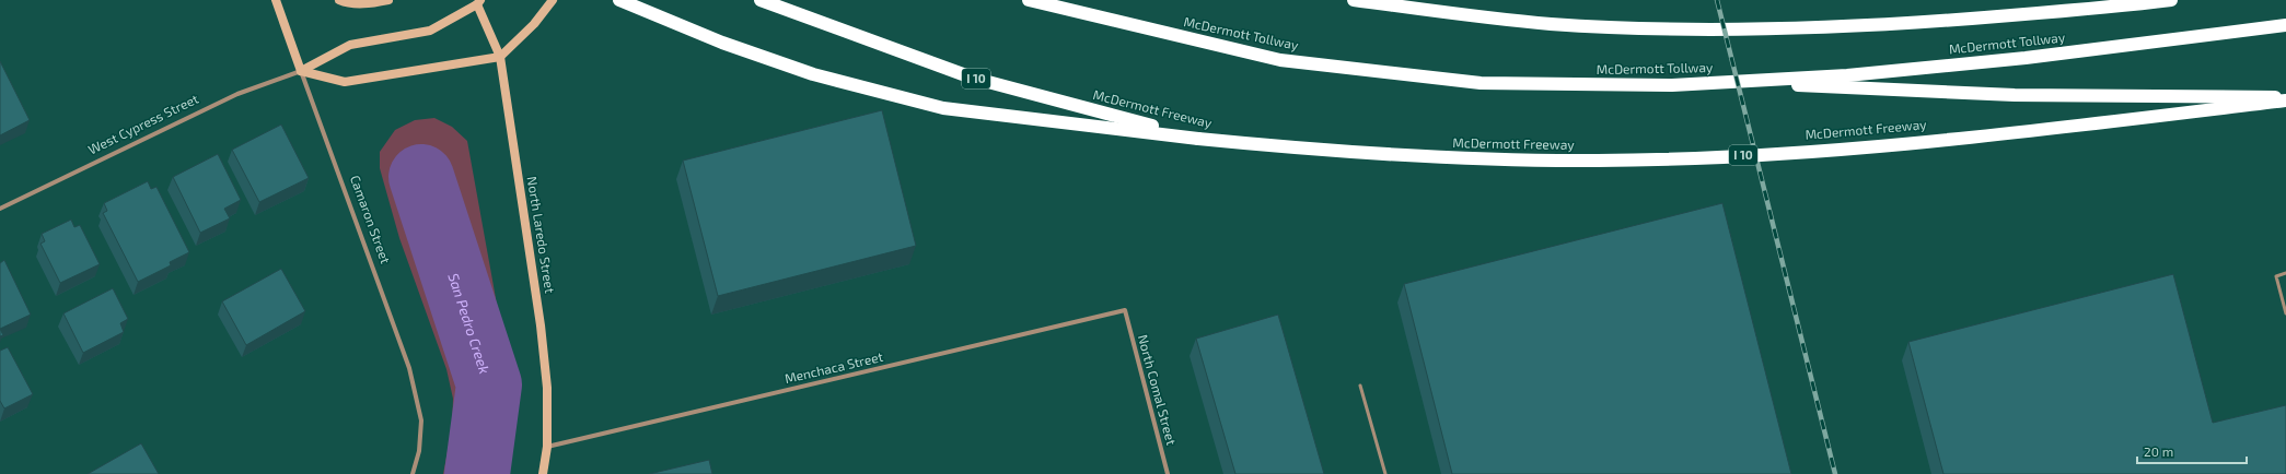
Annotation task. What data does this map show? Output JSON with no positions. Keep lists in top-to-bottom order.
{
  "streets": {
    "highway": ["McDermott Tollway", "I 10", "McDermott Freeway"],
    "main road": ["West Cypress Street", "Camaron Street", "North Laredo Street"],
    "street": ["Menchaca Street", "North Comal Street"]
  },
  "crossings": [
    ["West Cypress Street", "Camaron Street"],
    ["West Cypress Street", "North Laredo Street"],
    ["North Laredo Street", "Menchaca Street"],
    ["Menchaca Street", "North Comal Street"]
  ],
  "water": ["San Pedro Creek"],
  "scale_bar": "20 m"
}
